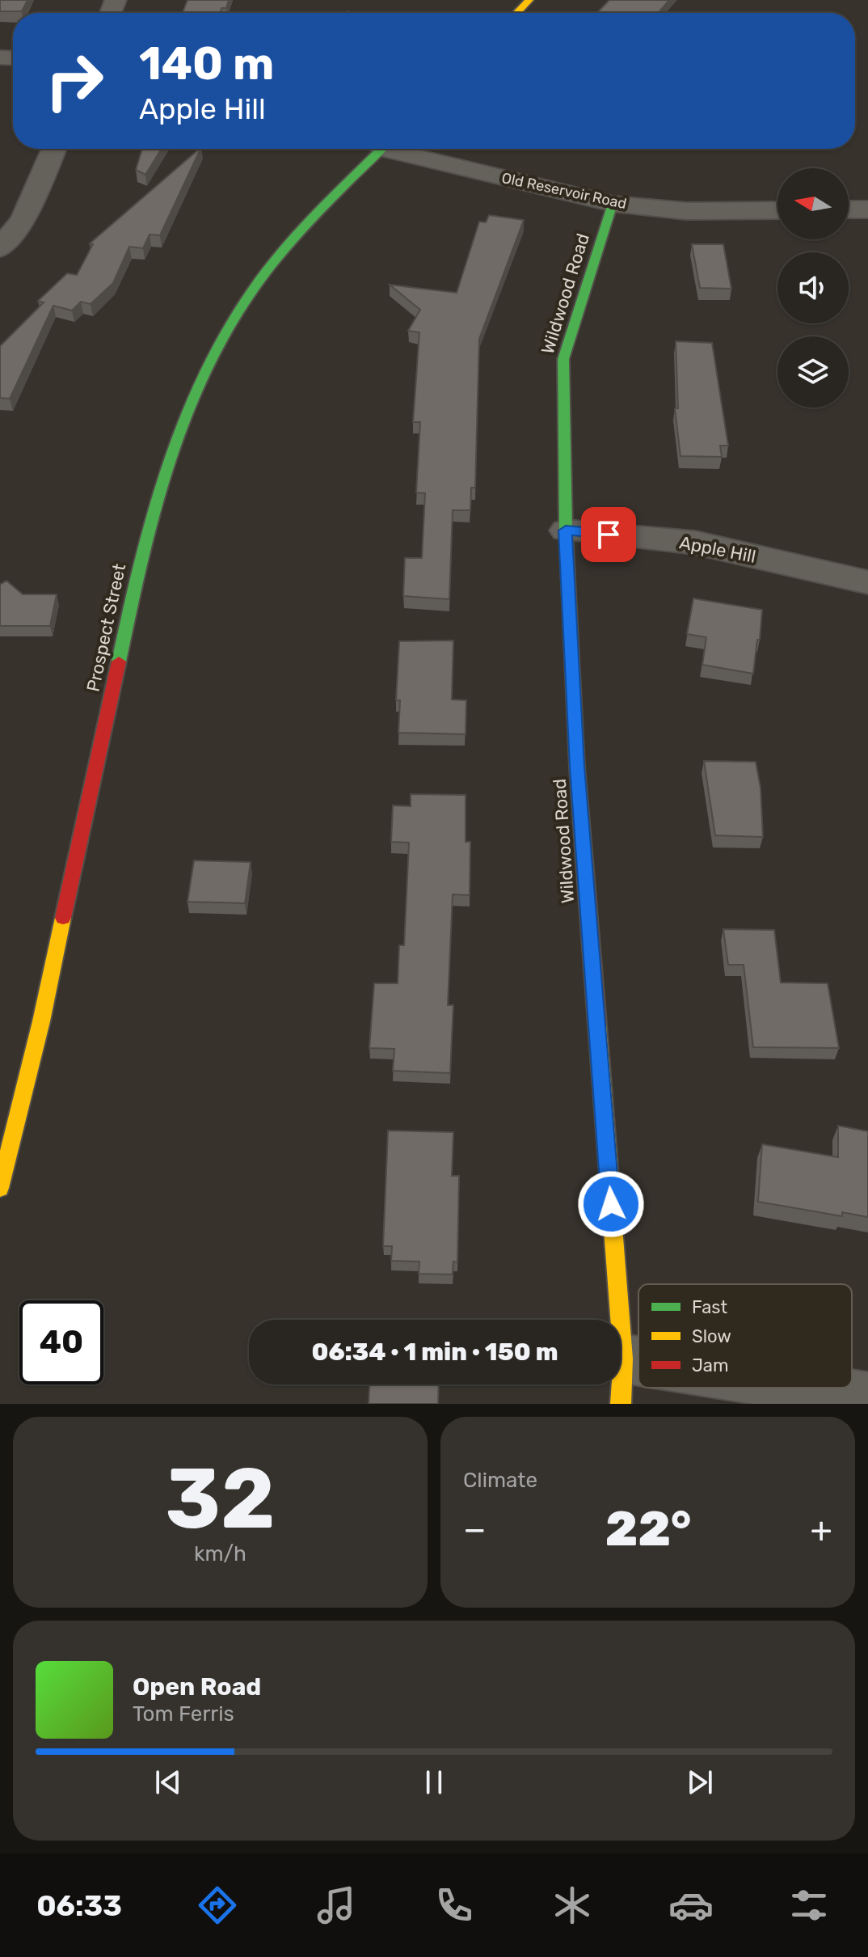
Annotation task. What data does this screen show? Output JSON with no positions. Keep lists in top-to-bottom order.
{
  "streets": {
    "main road": ["Wildwood Road", "Prospect Street"],
    "street": ["Old Reservoir Road", "Apple Hill"]
  },
  "crossings": [
    ["Old Reservoir Road", "Wildwood Road"],
    ["Wildwood Road", "Apple Hill"]
  ],
  "legend": ["Fast", "Slow", "Jam"],
  "north": "left",
  "page": {
    "turn": ["140 m", "Apple Hill"],
    "limit": "40",
    "trip": "06:34 · 1 min · 150 m",
    "tile": [
      ["32", "km/h"],
      "Climate"
    ],
    "heat": ["−", "22°", "+"],
    "song": ["Open Road", "Tom Ferris"],
    "tabs": "06:33"
  }
}
